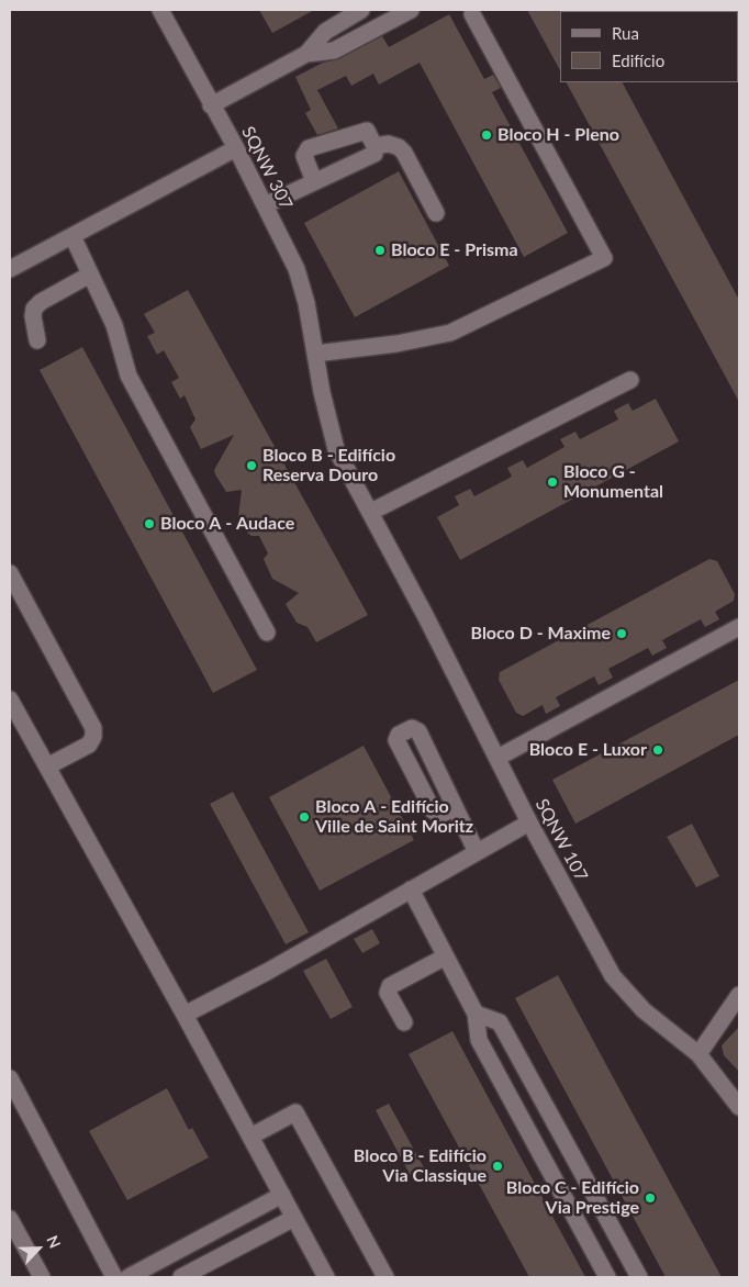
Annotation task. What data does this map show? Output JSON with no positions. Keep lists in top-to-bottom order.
{
  "streets": {
    "street": ["SQNW 307", "SQNW 107"]
  },
  "crossings": [
    ["SQNW 307", "SQNW 107"]
  ],
  "places": [
    "Bloco H - Pleno",
    "Bloco E - Prisma",
    "Bloco B - Edifício Reserva Douro",
    "Bloco G - Monumental",
    "Bloco A - Audace",
    "Bloco D - Maxime",
    "Bloco E - Luxor",
    "Bloco A - Edifício Ville de Saint Moritz",
    "Bloco B - Edifício Via Classique",
    "Bloco C - Edifício Via Prestige"
  ],
  "legend": ["Rua", "Edifício"],
  "north": "top right"
}
